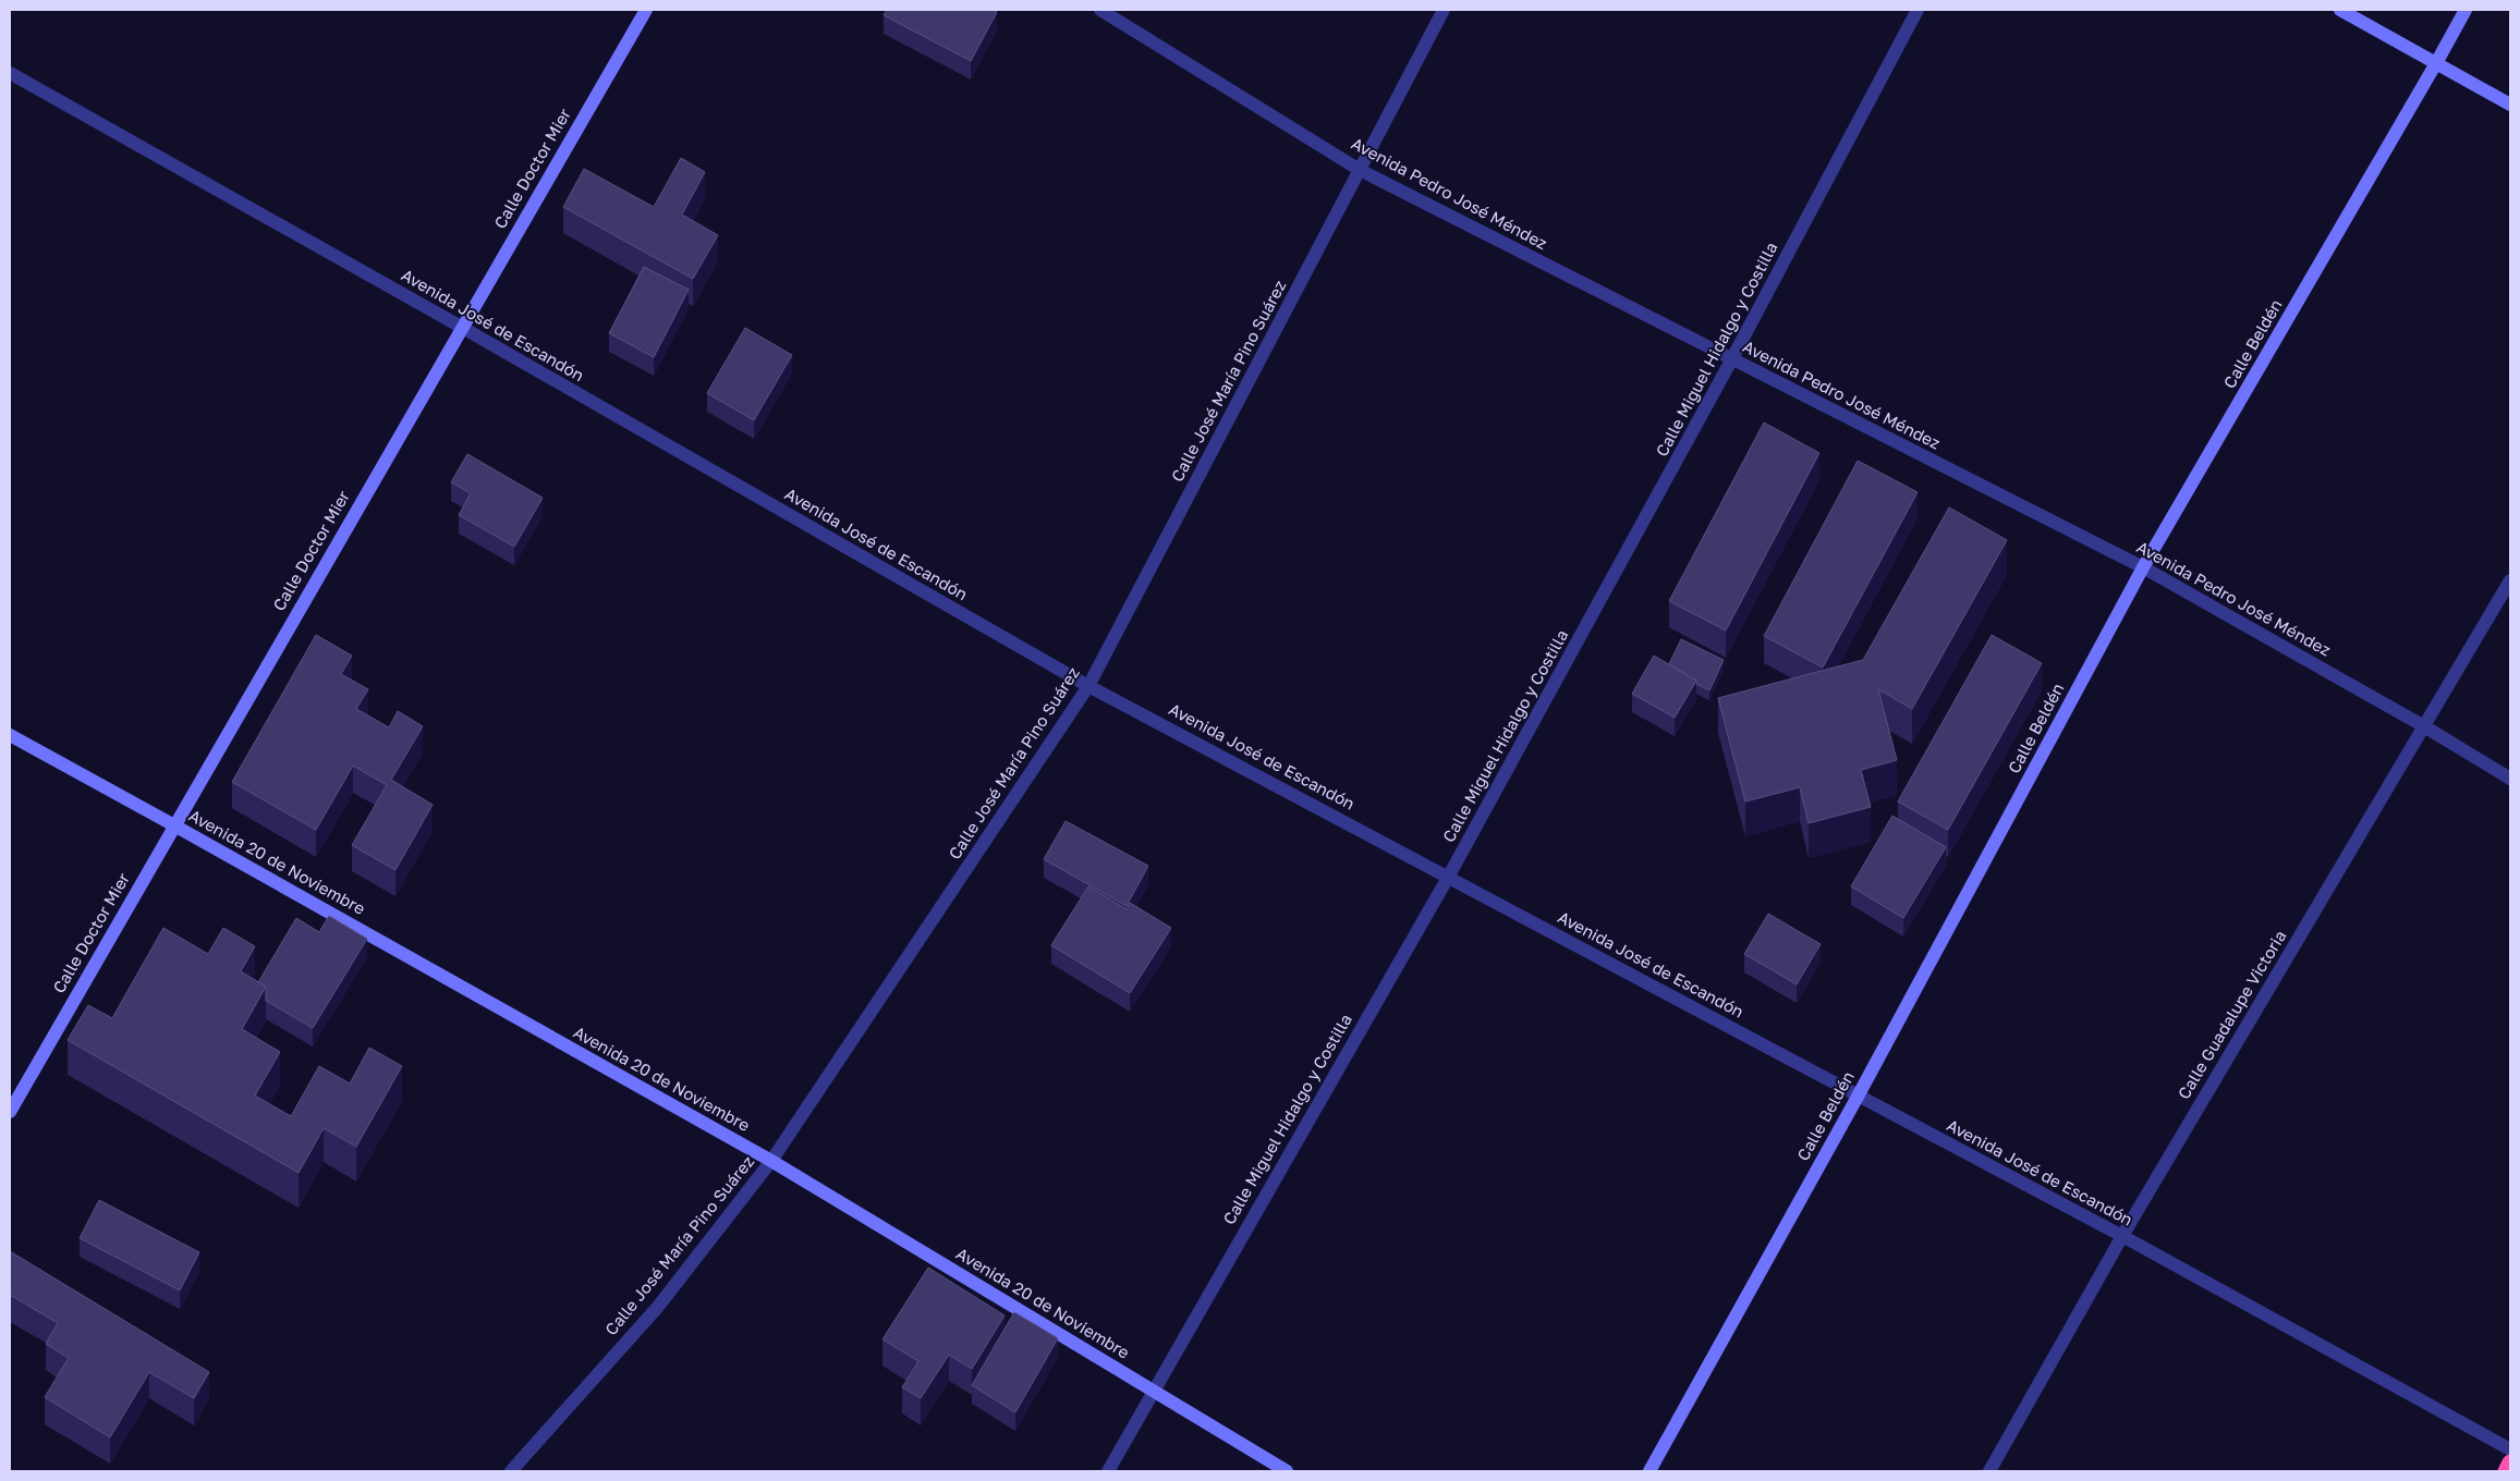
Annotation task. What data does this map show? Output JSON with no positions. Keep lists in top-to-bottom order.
{
  "streets": {
    "street": [
      "Calle Doctor Mier",
      "Avenida Pedro José Méndez",
      "Avenida José de Escandón",
      "Calle Beldén",
      "Calle Miguel Hidalgo y Costilla",
      "Calle José María Pino Suárez",
      "Avenida 20 de Noviembre",
      "Calle Guadalupe Victoria"
    ]
  },
  "crossings": [
    ["Calle Doctor Mier", "Avenida José de Escandón"],
    ["Calle Doctor Mier", "Avenida 20 de Noviembre"],
    ["Avenida Pedro José Méndez", "Calle Beldén"],
    ["Avenida Pedro José Méndez", "Calle Miguel Hidalgo y Costilla"],
    ["Avenida Pedro José Méndez", "Calle José María Pino Suárez"],
    ["Avenida Pedro José Méndez", "Calle Guadalupe Victoria"],
    ["Avenida José de Escandón", "Calle Beldén"],
    ["Avenida José de Escandón", "Calle Miguel Hidalgo y Costilla"],
    ["Avenida José de Escandón", "Calle José María Pino Suárez"],
    ["Avenida José de Escandón", "Calle Guadalupe Victoria"],
    ["Calle Miguel Hidalgo y Costilla", "Avenida 20 de Noviembre"],
    ["Calle José María Pino Suárez", "Avenida 20 de Noviembre"]
  ]
}
